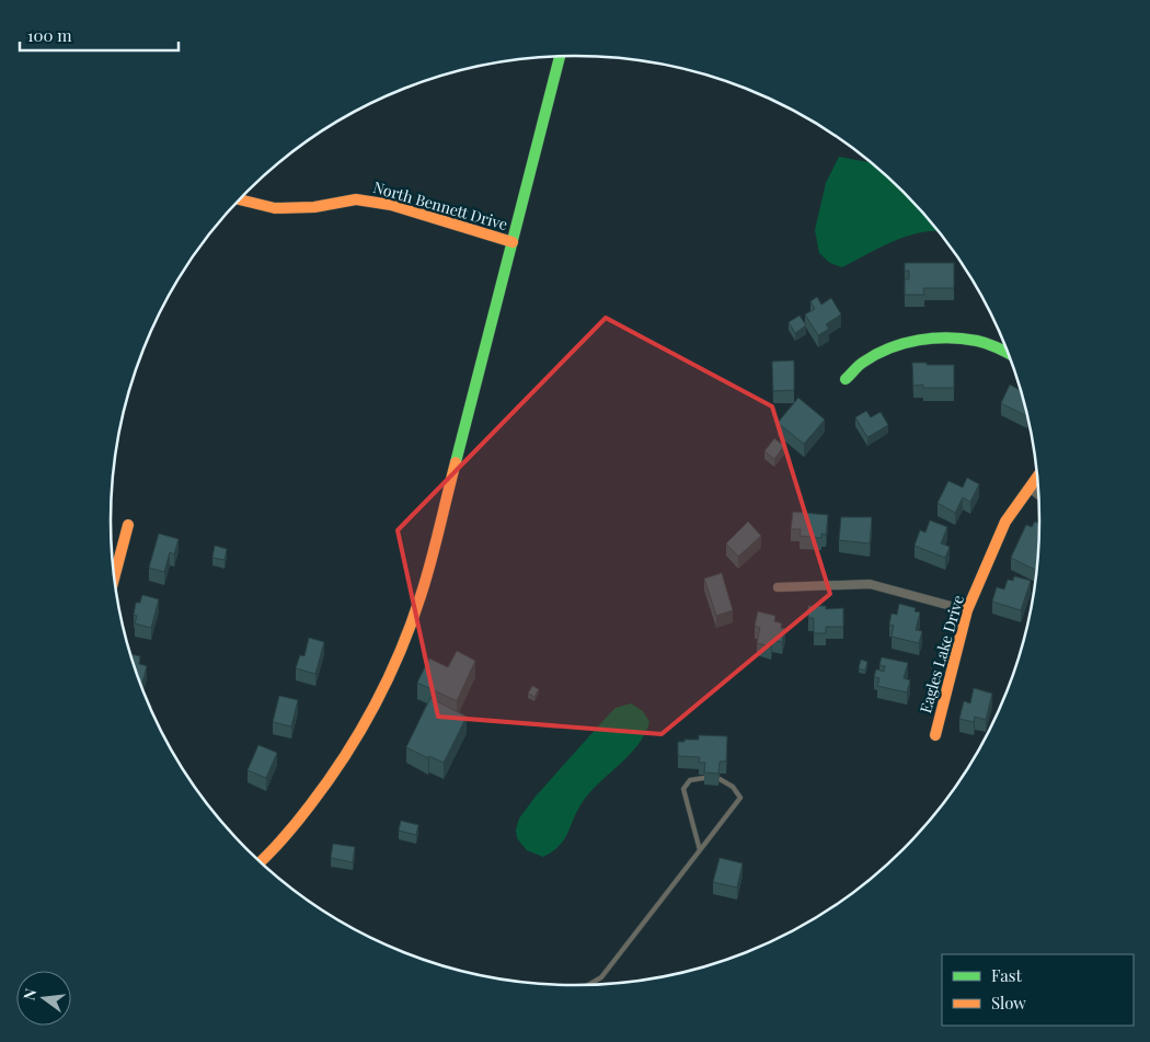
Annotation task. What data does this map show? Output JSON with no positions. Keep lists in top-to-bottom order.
{
  "streets": {
    "main road": ["North Bennett Drive", "Eagles Lake Drive"]
  },
  "legend": ["Fast", "Slow"],
  "scale_bar": "100 m",
  "north": "left"
}
